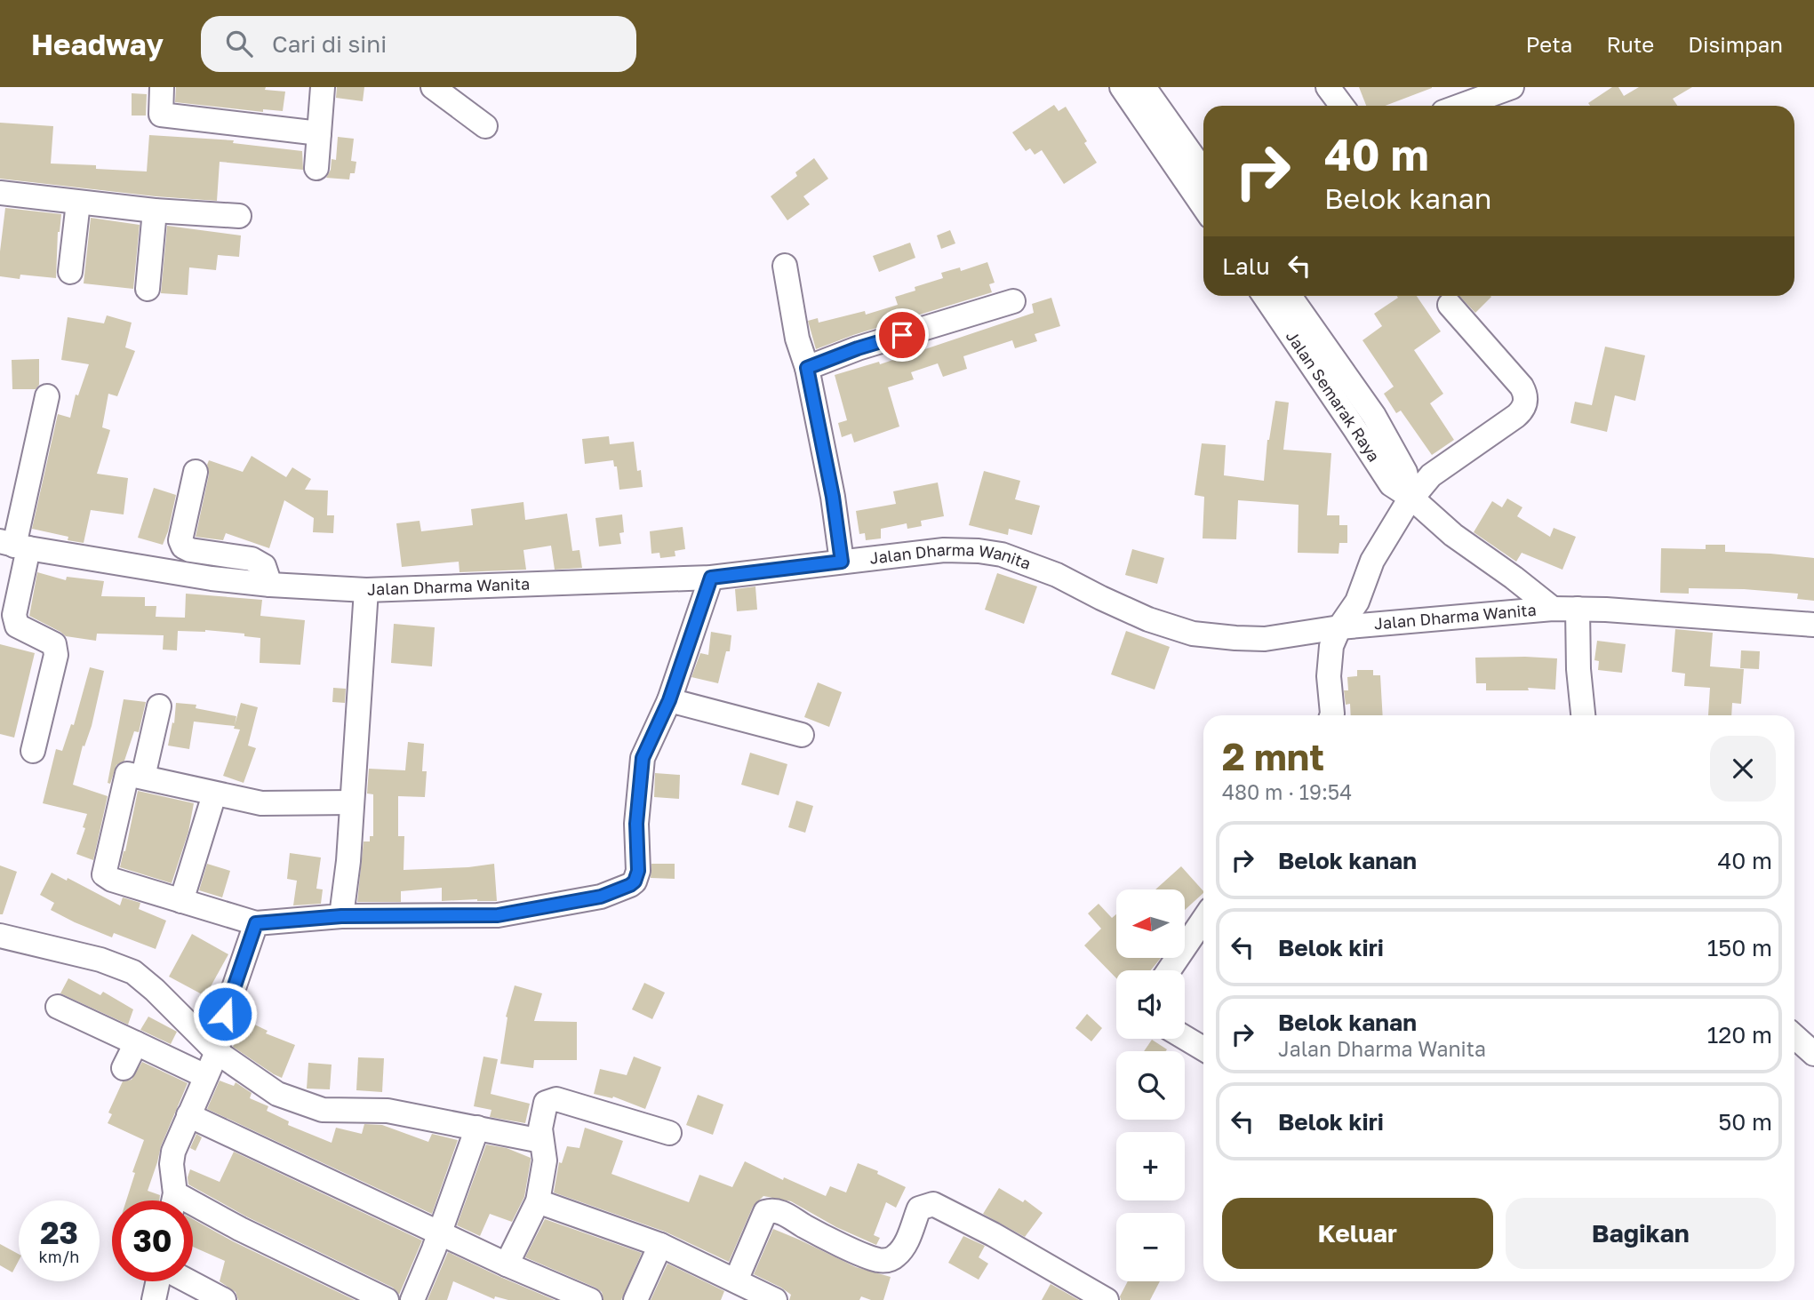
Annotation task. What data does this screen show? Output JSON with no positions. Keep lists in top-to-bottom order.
{
  "streets": {
    "street": ["Jalan Semarak Raya", "Jalan Dharma Wanita"]
  },
  "crossings": [
    ["Jalan Semarak Raya", "Jalan Dharma Wanita"]
  ],
  "north": "left",
  "page": {
    "header": "Headway",
    "search": "Cari di sini",
    "nav": ["Peta", "Rute", "Disimpan"],
    "turn": ["40 m", "Belok kanan"],
    "then": "Lalu",
    "heading": ["2 mnt", "480 m · 19:54"],
    "list": [
      {
        "name": "Belok kanan",
        "value": "40 m"
      },
      {
        "name": "Belok kiri",
        "value": "150 m"
      },
      {
        "name": "Belok kanan",
        "note": "Jalan Dharma Wanita",
        "value": "120 m"
      },
      {
        "name": "Belok kiri",
        "value": "50 m"
      }
    ],
    "map_buttons": ["+", "−"],
    "buttons": ["Keluar", "Bagikan"],
    "speed": "23 km/h",
    "limit": "30"
  }
}
